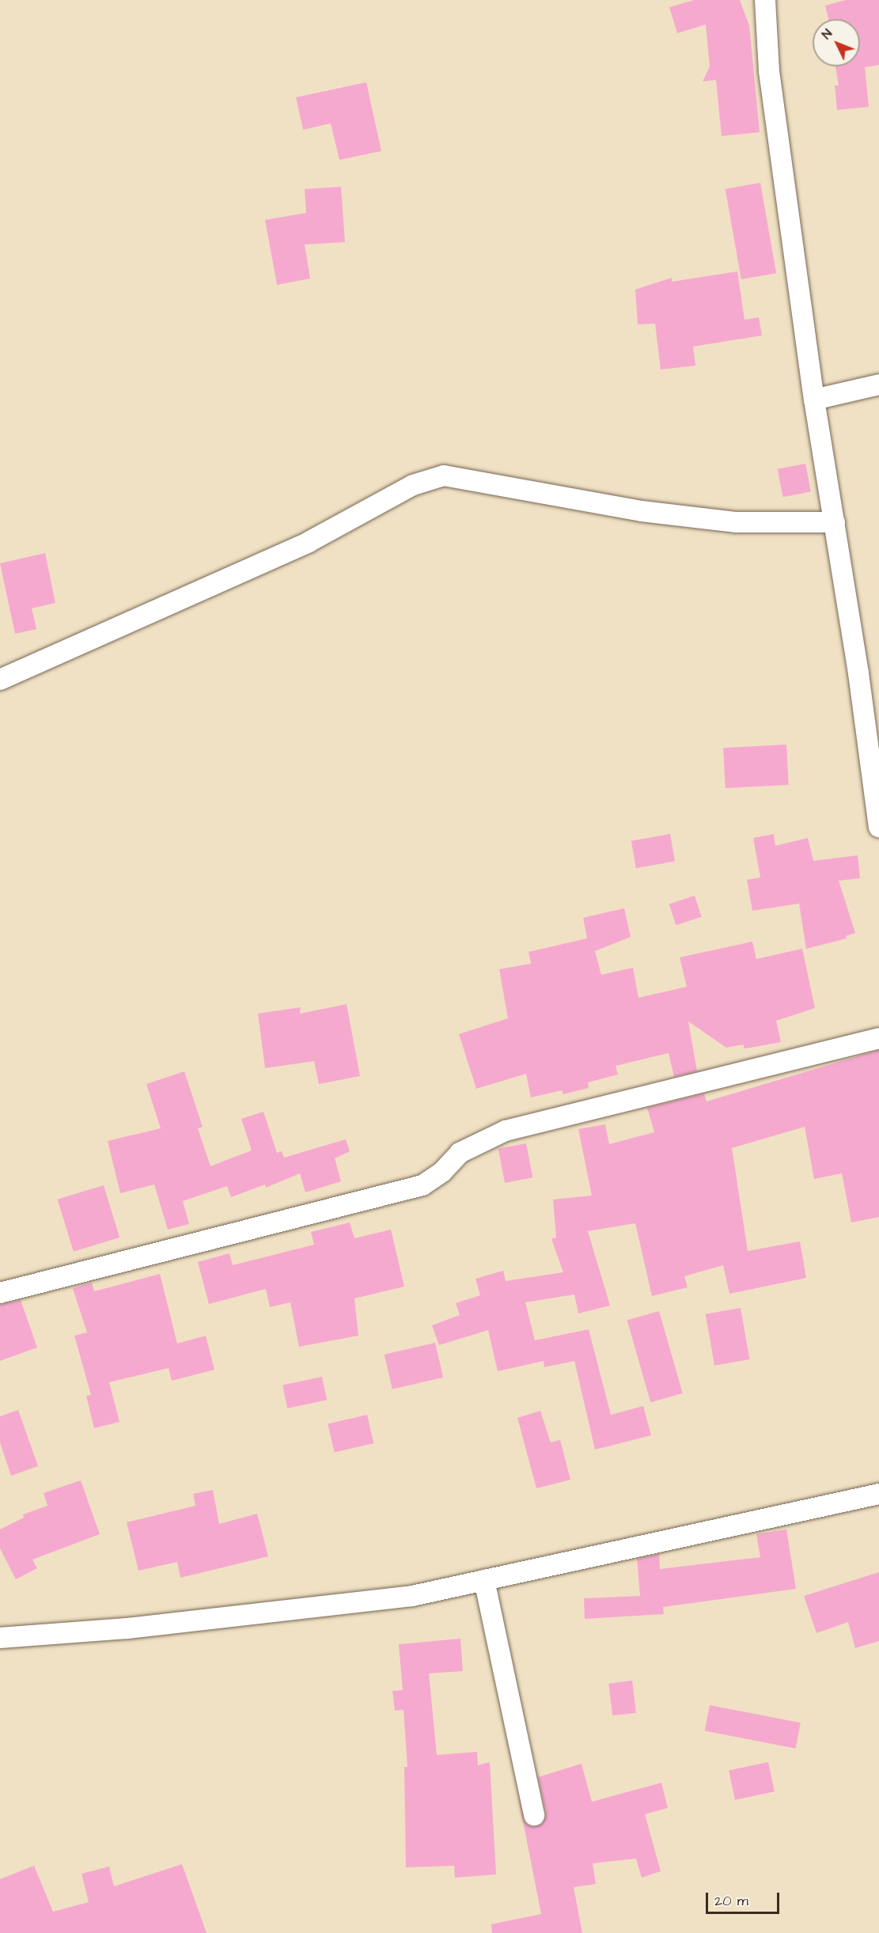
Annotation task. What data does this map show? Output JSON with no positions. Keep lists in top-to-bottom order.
{
  "scale_bar": "20 m",
  "north": "top left"
}
